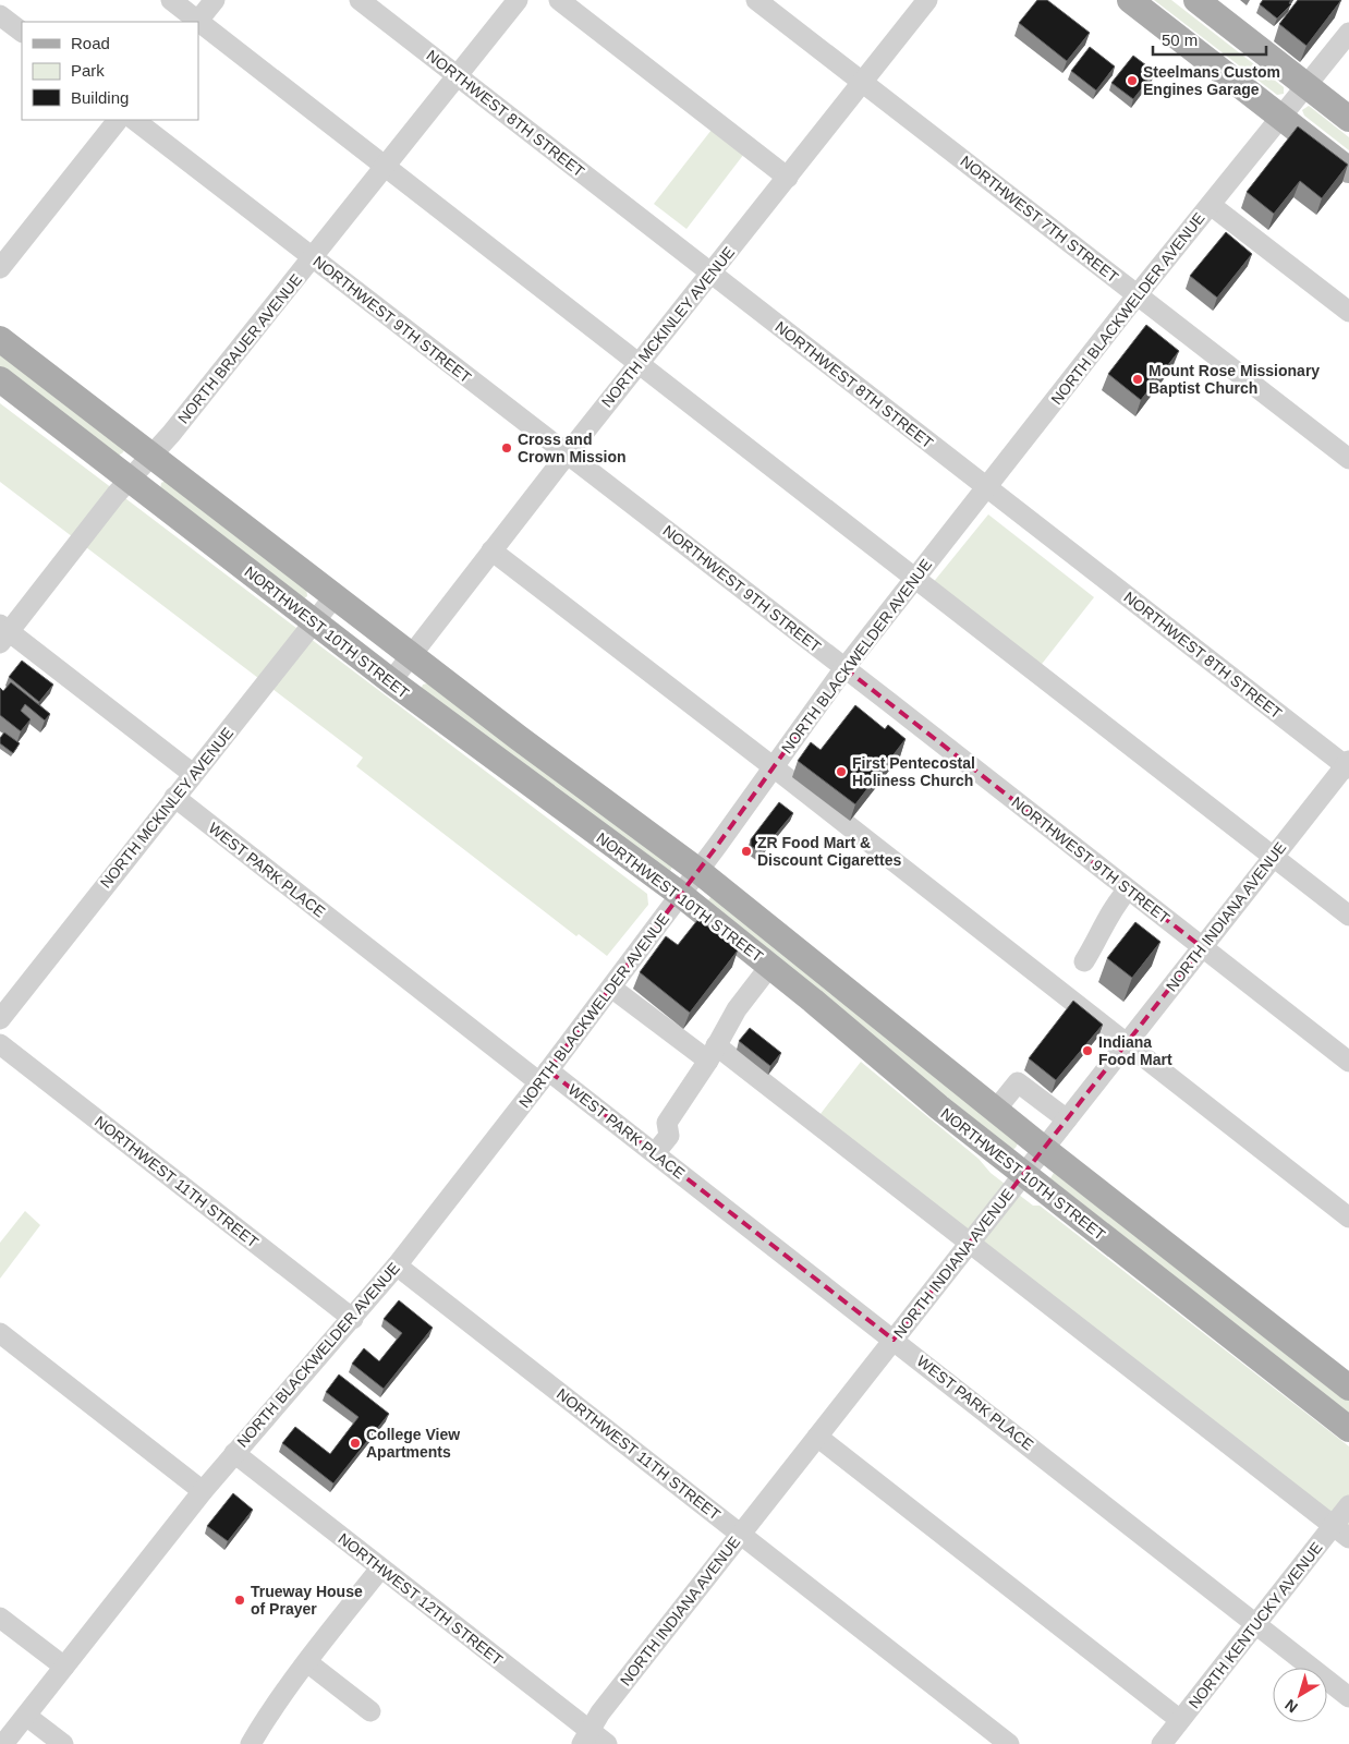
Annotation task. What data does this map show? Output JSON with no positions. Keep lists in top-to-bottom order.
{
  "streets": {
    "main road": ["NORTHWEST 10TH STREET"],
    "street": [
      "NORTHWEST 8TH STREET",
      "NORTHWEST 7TH STREET",
      "NORTH BLACKWELDER AVENUE",
      "NORTHWEST 9TH STREET",
      "NORTH MCKINLEY AVENUE",
      "NORTH BRAUER AVENUE",
      "WEST PARK PLACE",
      "NORTH INDIANA AVENUE",
      "NORTHWEST 11TH STREET",
      "NORTHWEST 12TH STREET",
      "NORTH KENTUCKY AVENUE"
    ]
  },
  "crossings": [
    ["NORTHWEST 8TH STREET", "NORTH BLACKWELDER AVENUE"],
    ["NORTHWEST 8TH STREET", "NORTH MCKINLEY AVENUE"],
    ["NORTHWEST 8TH STREET", "NORTH BRAUER AVENUE"],
    ["NORTHWEST 8TH STREET", "NORTH INDIANA AVENUE"],
    ["NORTHWEST 7TH STREET", "NORTH BLACKWELDER AVENUE"],
    ["NORTHWEST 7TH STREET", "NORTH MCKINLEY AVENUE"],
    ["NORTH BLACKWELDER AVENUE", "NORTHWEST 9TH STREET"],
    ["NORTH BLACKWELDER AVENUE", "NORTHWEST 10TH STREET"],
    ["NORTH BLACKWELDER AVENUE", "WEST PARK PLACE"],
    ["NORTH BLACKWELDER AVENUE", "NORTHWEST 11TH STREET"],
    ["NORTH BLACKWELDER AVENUE", "NORTHWEST 12TH STREET"],
    ["NORTHWEST 9TH STREET", "NORTH MCKINLEY AVENUE"],
    ["NORTHWEST 9TH STREET", "NORTH BRAUER AVENUE"],
    ["NORTHWEST 9TH STREET", "NORTH INDIANA AVENUE"],
    ["NORTH MCKINLEY AVENUE", "NORTHWEST 10TH STREET"],
    ["NORTH MCKINLEY AVENUE", "WEST PARK PLACE"],
    ["NORTH BRAUER AVENUE", "NORTHWEST 10TH STREET"],
    ["NORTHWEST 10TH STREET", "NORTH INDIANA AVENUE"],
    ["WEST PARK PLACE", "NORTH INDIANA AVENUE"],
    ["WEST PARK PLACE", "NORTH KENTUCKY AVENUE"],
    ["NORTH INDIANA AVENUE", "NORTHWEST 11TH STREET"],
    ["NORTH INDIANA AVENUE", "NORTHWEST 12TH STREET"]
  ],
  "places": [
    "Steelmans Custom Engines Garage",
    "Mount Rose Missionary Baptist Church",
    "Cross and Crown Mission",
    "First Pentecostal Holiness Church",
    "ZR Food Mart & Discount Cigarettes",
    "Indiana Food Mart",
    "College View Apartments",
    "Trueway House of Prayer"
  ],
  "legend": ["Road", "Park", "Building"],
  "scale_bar": "50 m",
  "north": "bottom left"
}
